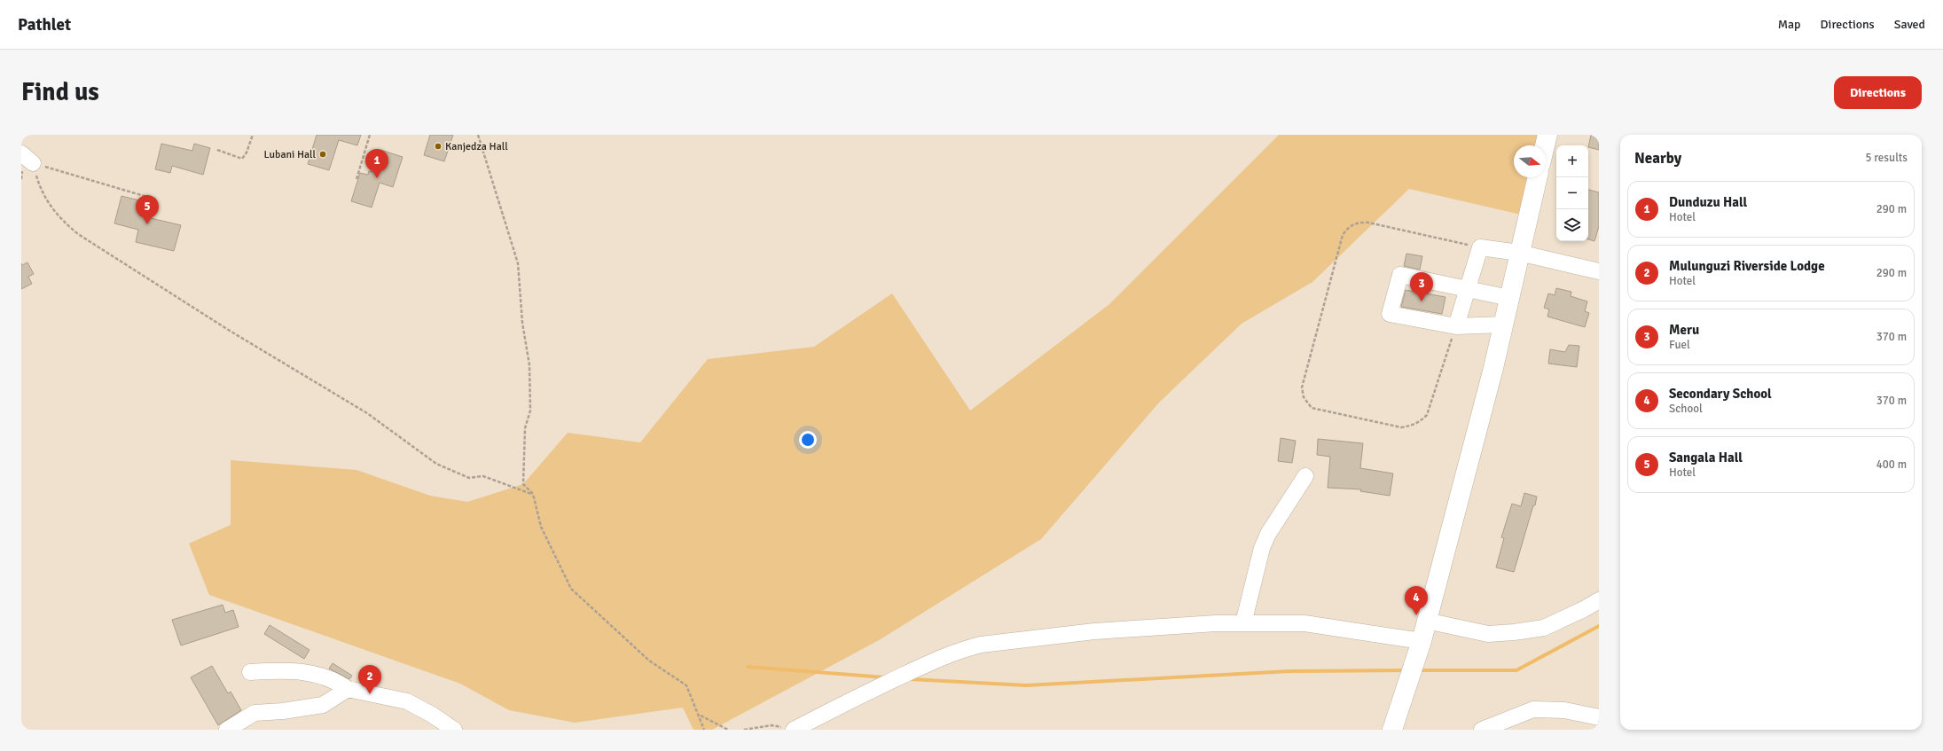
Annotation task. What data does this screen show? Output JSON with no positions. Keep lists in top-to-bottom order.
{
  "places": ["Kanjedza Hall", "Lubani Hall"],
  "north": "right",
  "page": {
    "header": "Pathlet",
    "nav": ["Map", "Directions", "Saved"],
    "buttons": "Directions",
    "title": "Find us",
    "heading": ["Nearby", "5 results"],
    "map_buttons": ["+", "−"],
    "pins": [
      "1",
      "5",
      "3",
      "4",
      "2"
    ],
    "list": [
      {
        "mark": "1",
        "name": "Dunduzu Hall",
        "note": "Hotel",
        "value": "290 m"
      },
      {
        "mark": "2",
        "name": "Mulunguzi Riverside Lodge",
        "note": "Hotel",
        "value": "290 m"
      },
      {
        "mark": "3",
        "name": "Meru",
        "note": "Fuel",
        "value": "370 m"
      },
      {
        "mark": "4",
        "name": "Secondary School",
        "note": "School",
        "value": "370 m"
      },
      {
        "mark": "5",
        "name": "Sangala Hall",
        "note": "Hotel",
        "value": "400 m"
      }
    ]
  }
}
